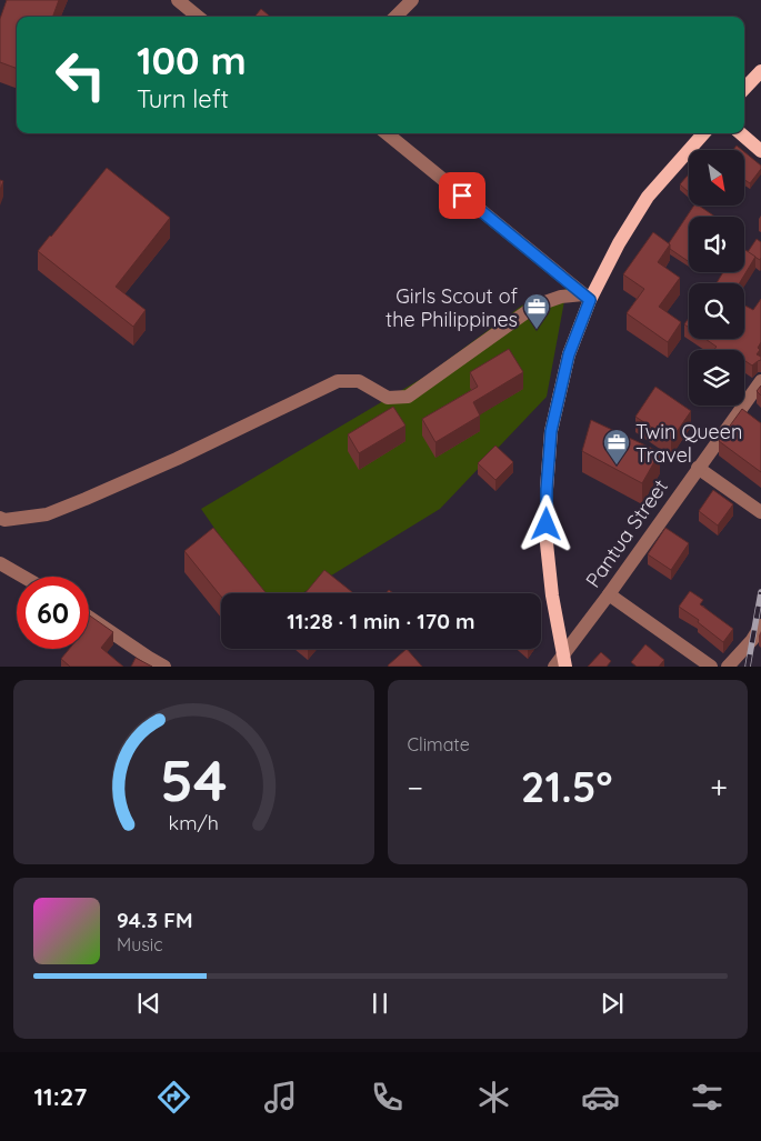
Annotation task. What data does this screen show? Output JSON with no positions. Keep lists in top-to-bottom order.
{
  "streets": {
    "street": ["Pantua Street"]
  },
  "places": {
    "office": ["Girls Scout of the Philippines", "Twin Queen Travel"]
  },
  "north": "bottom right",
  "page": {
    "turn": ["100 m", "Turn left"],
    "limit": "60",
    "trip": "11:28 · 1 min · 170 m",
    "tile": "Climate",
    "heat": ["−", "21.5°", "+"],
    "song": ["94.3 FM", "Music"],
    "tabs": "11:27",
    "gauge": ["54", "km/h"]
  }
}
